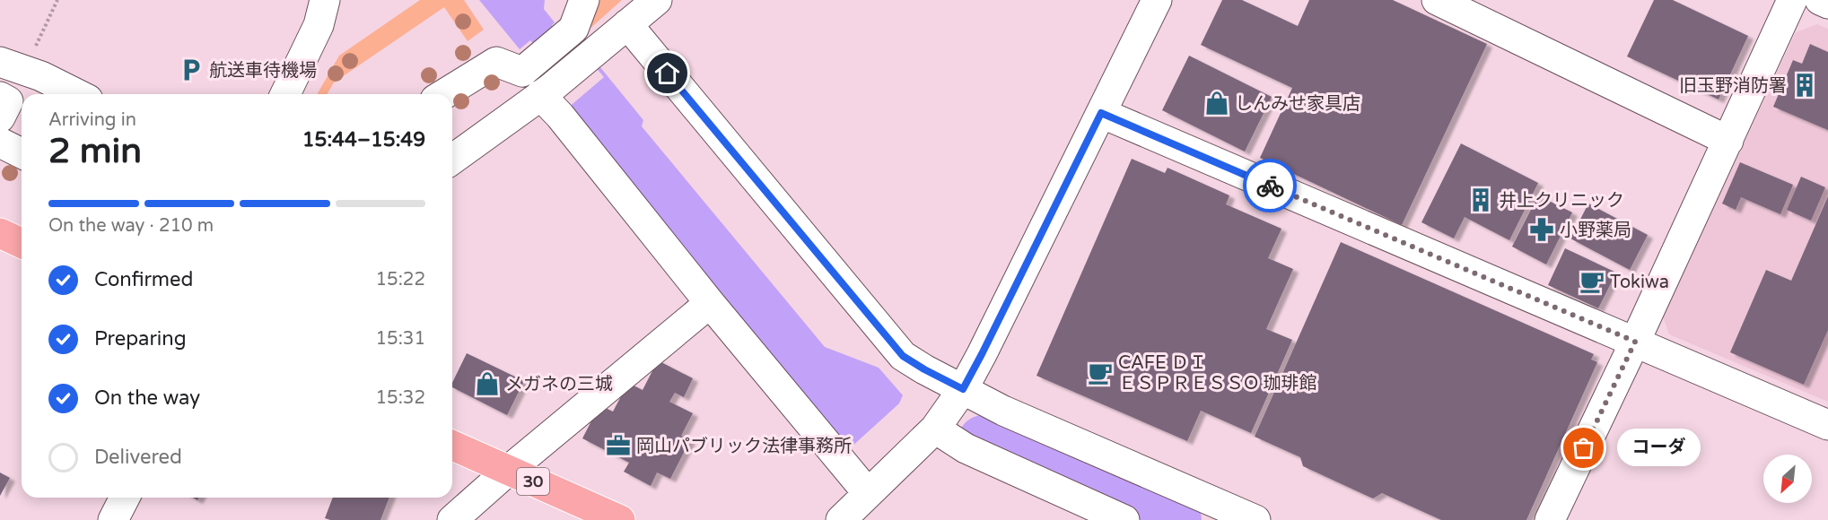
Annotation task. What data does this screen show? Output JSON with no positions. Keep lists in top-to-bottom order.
{
  "streets": {
    "highway": ["30"]
  },
  "places": {
    "parking": ["航送車待機場"],
    "building": ["旧玉野消防署", "井上クリニック"],
    "shop": ["しんみせ家具店", "メガネの三城"],
    "pharmacy": ["小野薬局"],
    "cafe": ["Tokiwa", "CAFE ＤＩ ＥＳＰＲＥＳＳO 珈琲館"],
    "office": ["岡山パブリック法律事務所"],
    "other": ["コーダ"]
  },
  "north": "bottom left",
  "page": {
    "heading": ["2 min", "Arriving in", "15:44–15:49"],
    "bar": "On the way · 210 m",
    "list": [
      ["Confirmed", "15:22"],
      ["Preparing", "15:31"],
      ["On the way", "15:32"],
      "Delivered"
    ],
    "bubble": "コーダ"
  }
}
